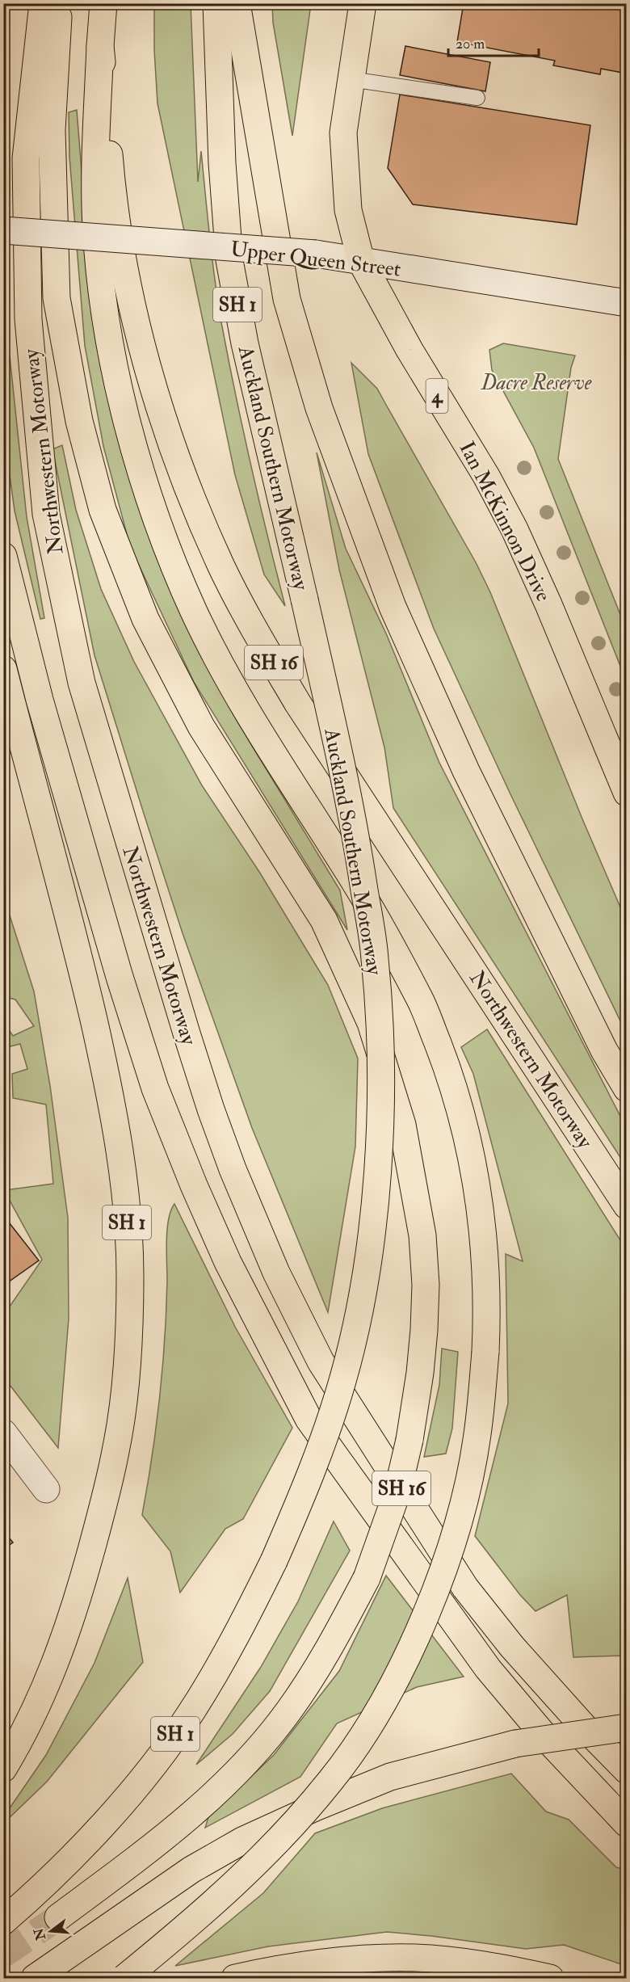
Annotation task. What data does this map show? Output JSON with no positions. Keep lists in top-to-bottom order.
{
  "streets": {
    "main road": [
      "Upper Queen Street",
      "SH 1",
      "4",
      "Northwestern Motorway",
      "Auckland Southern Motorway",
      "Ian McKinnon Drive",
      "SH 16"
    ]
  },
  "crossings": [
    ["Upper Queen Street", "4"],
    ["Upper Queen Street", "Ian McKinnon Drive"],
    ["4", "Ian McKinnon Drive"]
  ],
  "parks": ["Dacre Reserve"],
  "scale_bar": "20 m",
  "north": "left"
}
